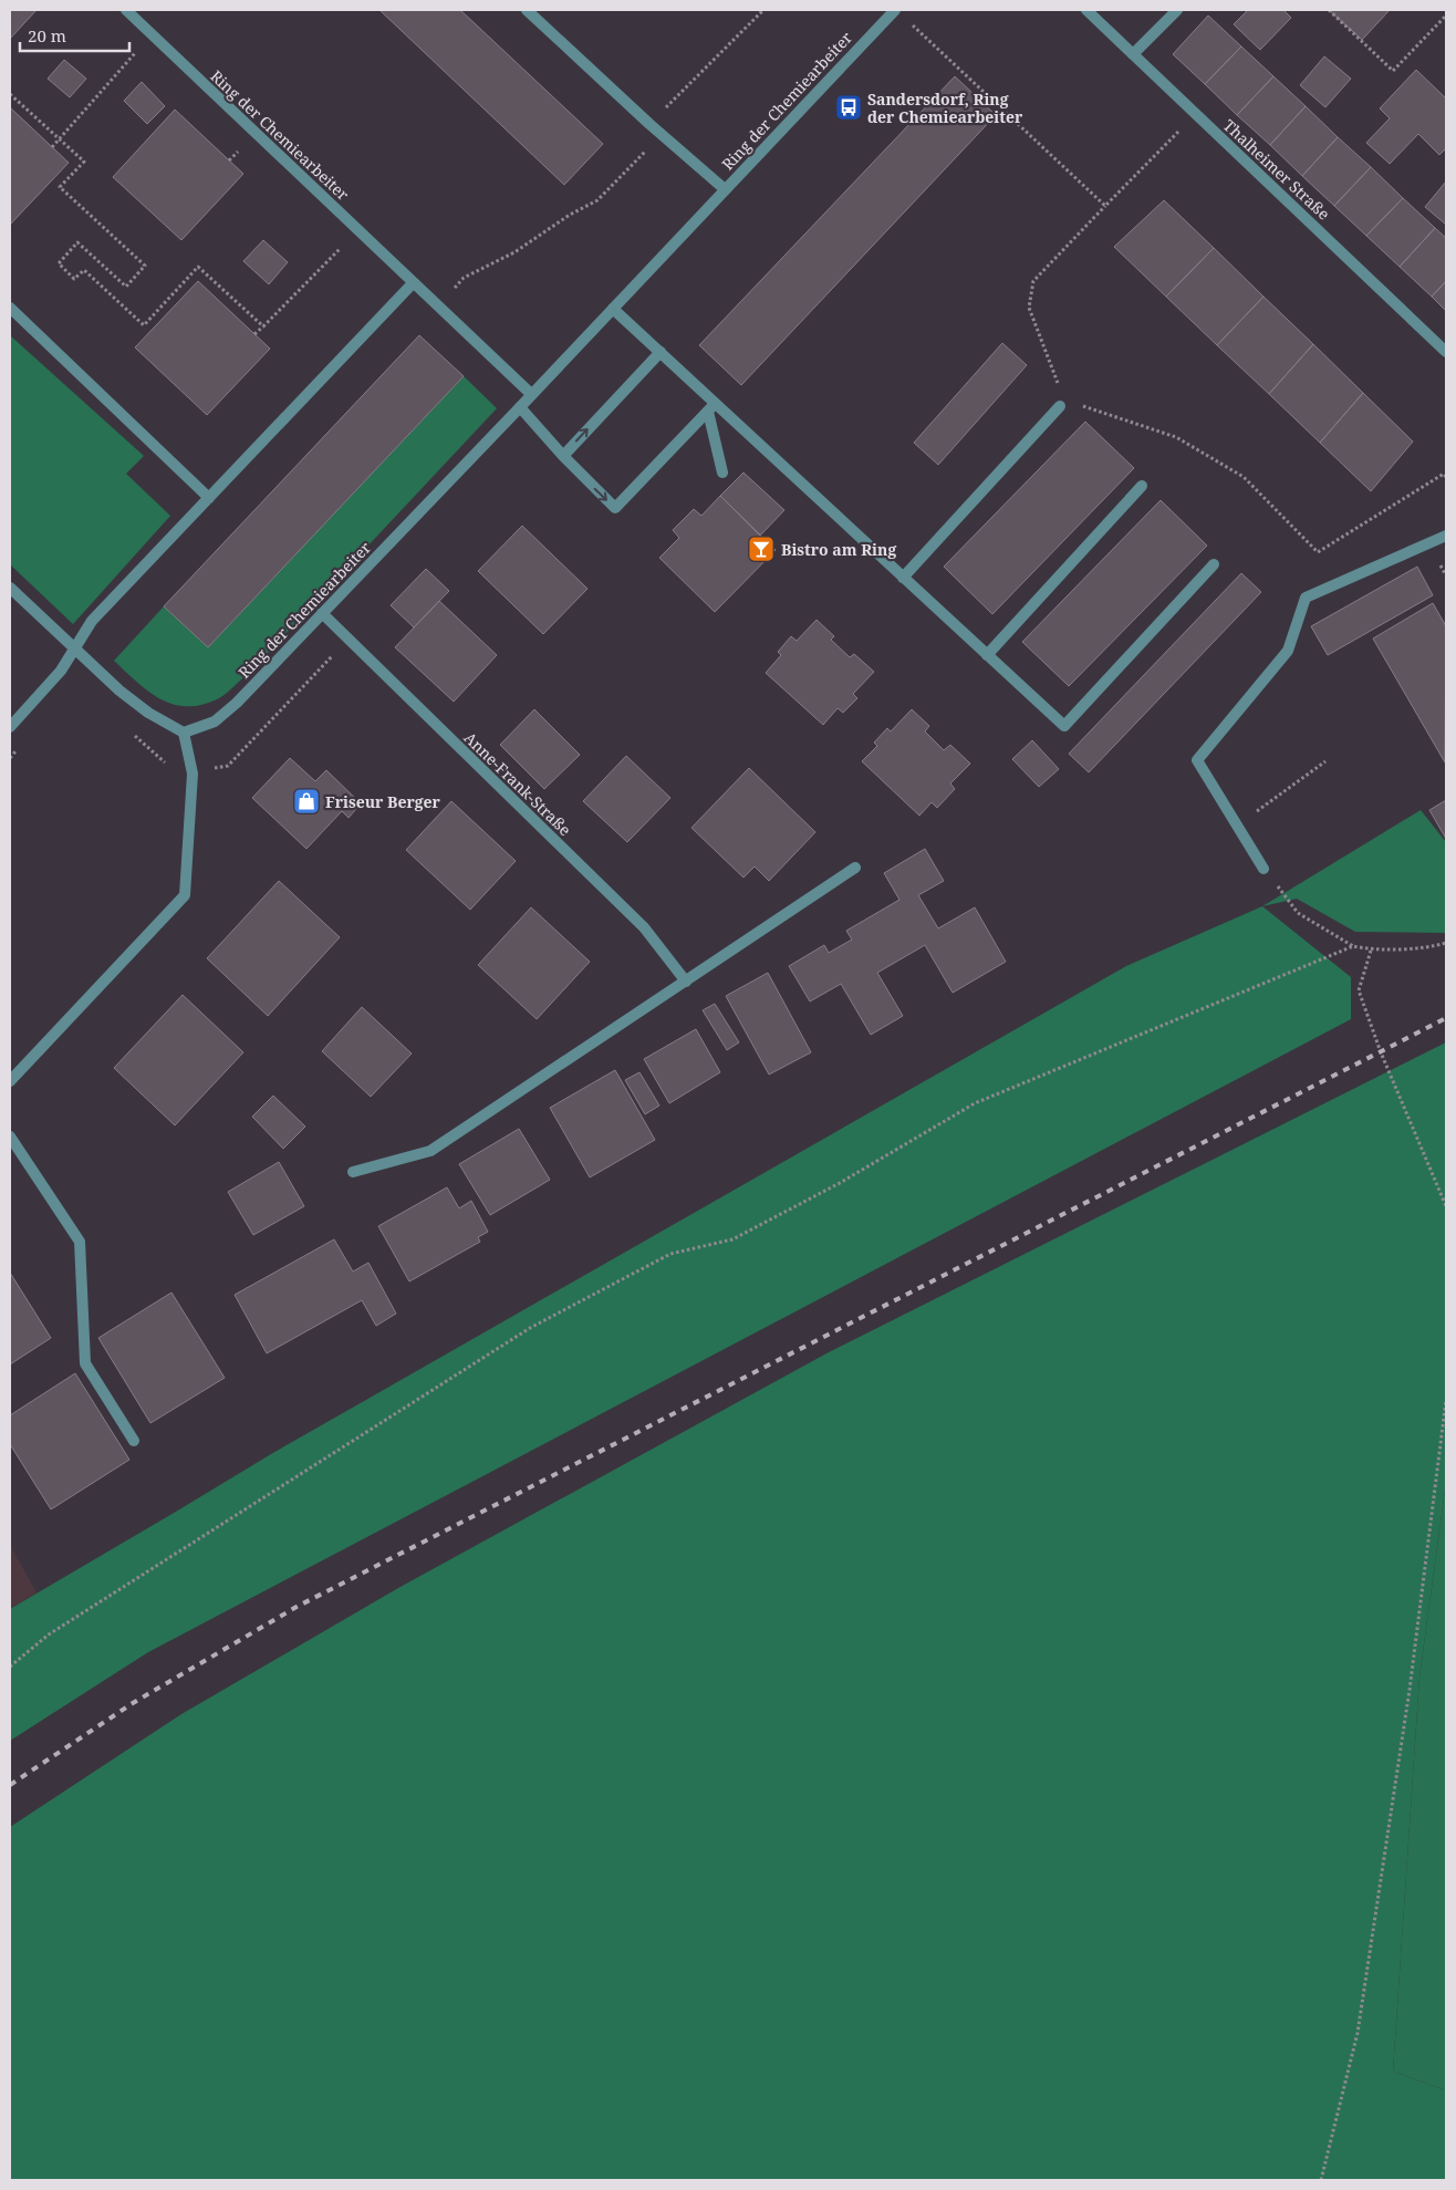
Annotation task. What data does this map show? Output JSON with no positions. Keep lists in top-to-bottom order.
{
  "streets": {
    "street": ["Ring der Chemiearbeiter", "Thalheimer Straße", "Anne-Frank-Straße"]
  },
  "crossings": [
    ["Ring der Chemiearbeiter", "Anne-Frank-Straße"]
  ],
  "places": {
    "bus stop": ["Sandersdorf, Ring der Chemiearbeiter"],
    "bar": ["Bistro am Ring"],
    "shop": ["Friseur Berger"]
  },
  "scale_bar": "20 m"
}
